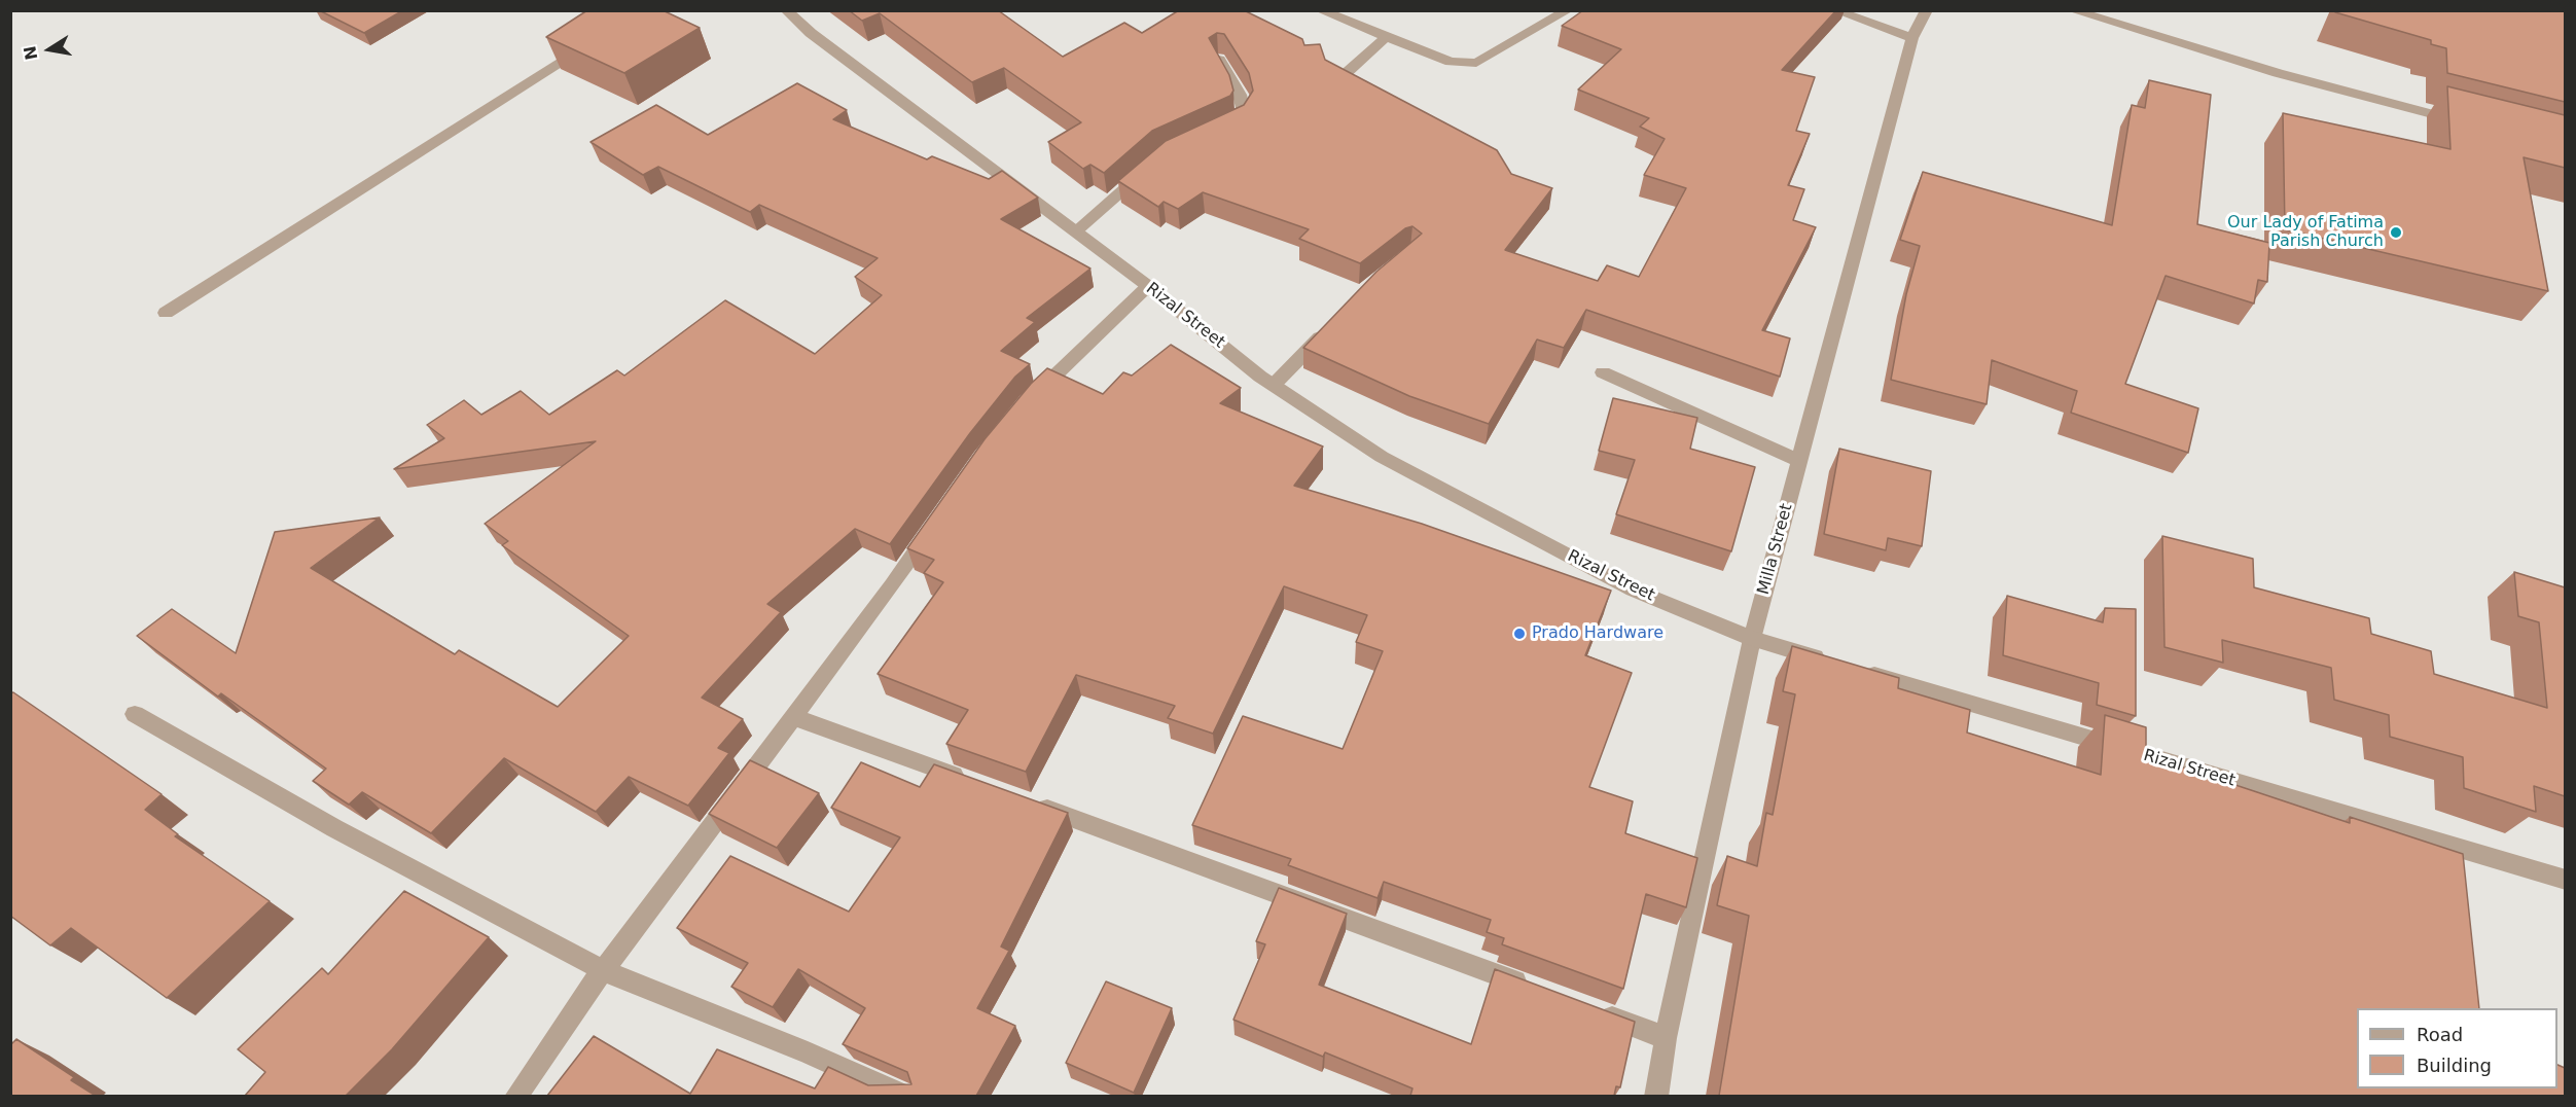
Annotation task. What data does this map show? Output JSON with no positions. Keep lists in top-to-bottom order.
{
  "streets": {
    "street": ["Rizal Street", "Milla Street"]
  },
  "crossings": [
    ["Rizal Street", "Milla Street"]
  ],
  "places": ["Our Lady of Fatima Parish Church", "Prado Hardware"],
  "legend": ["Road", "Building"],
  "north": "left"
}
